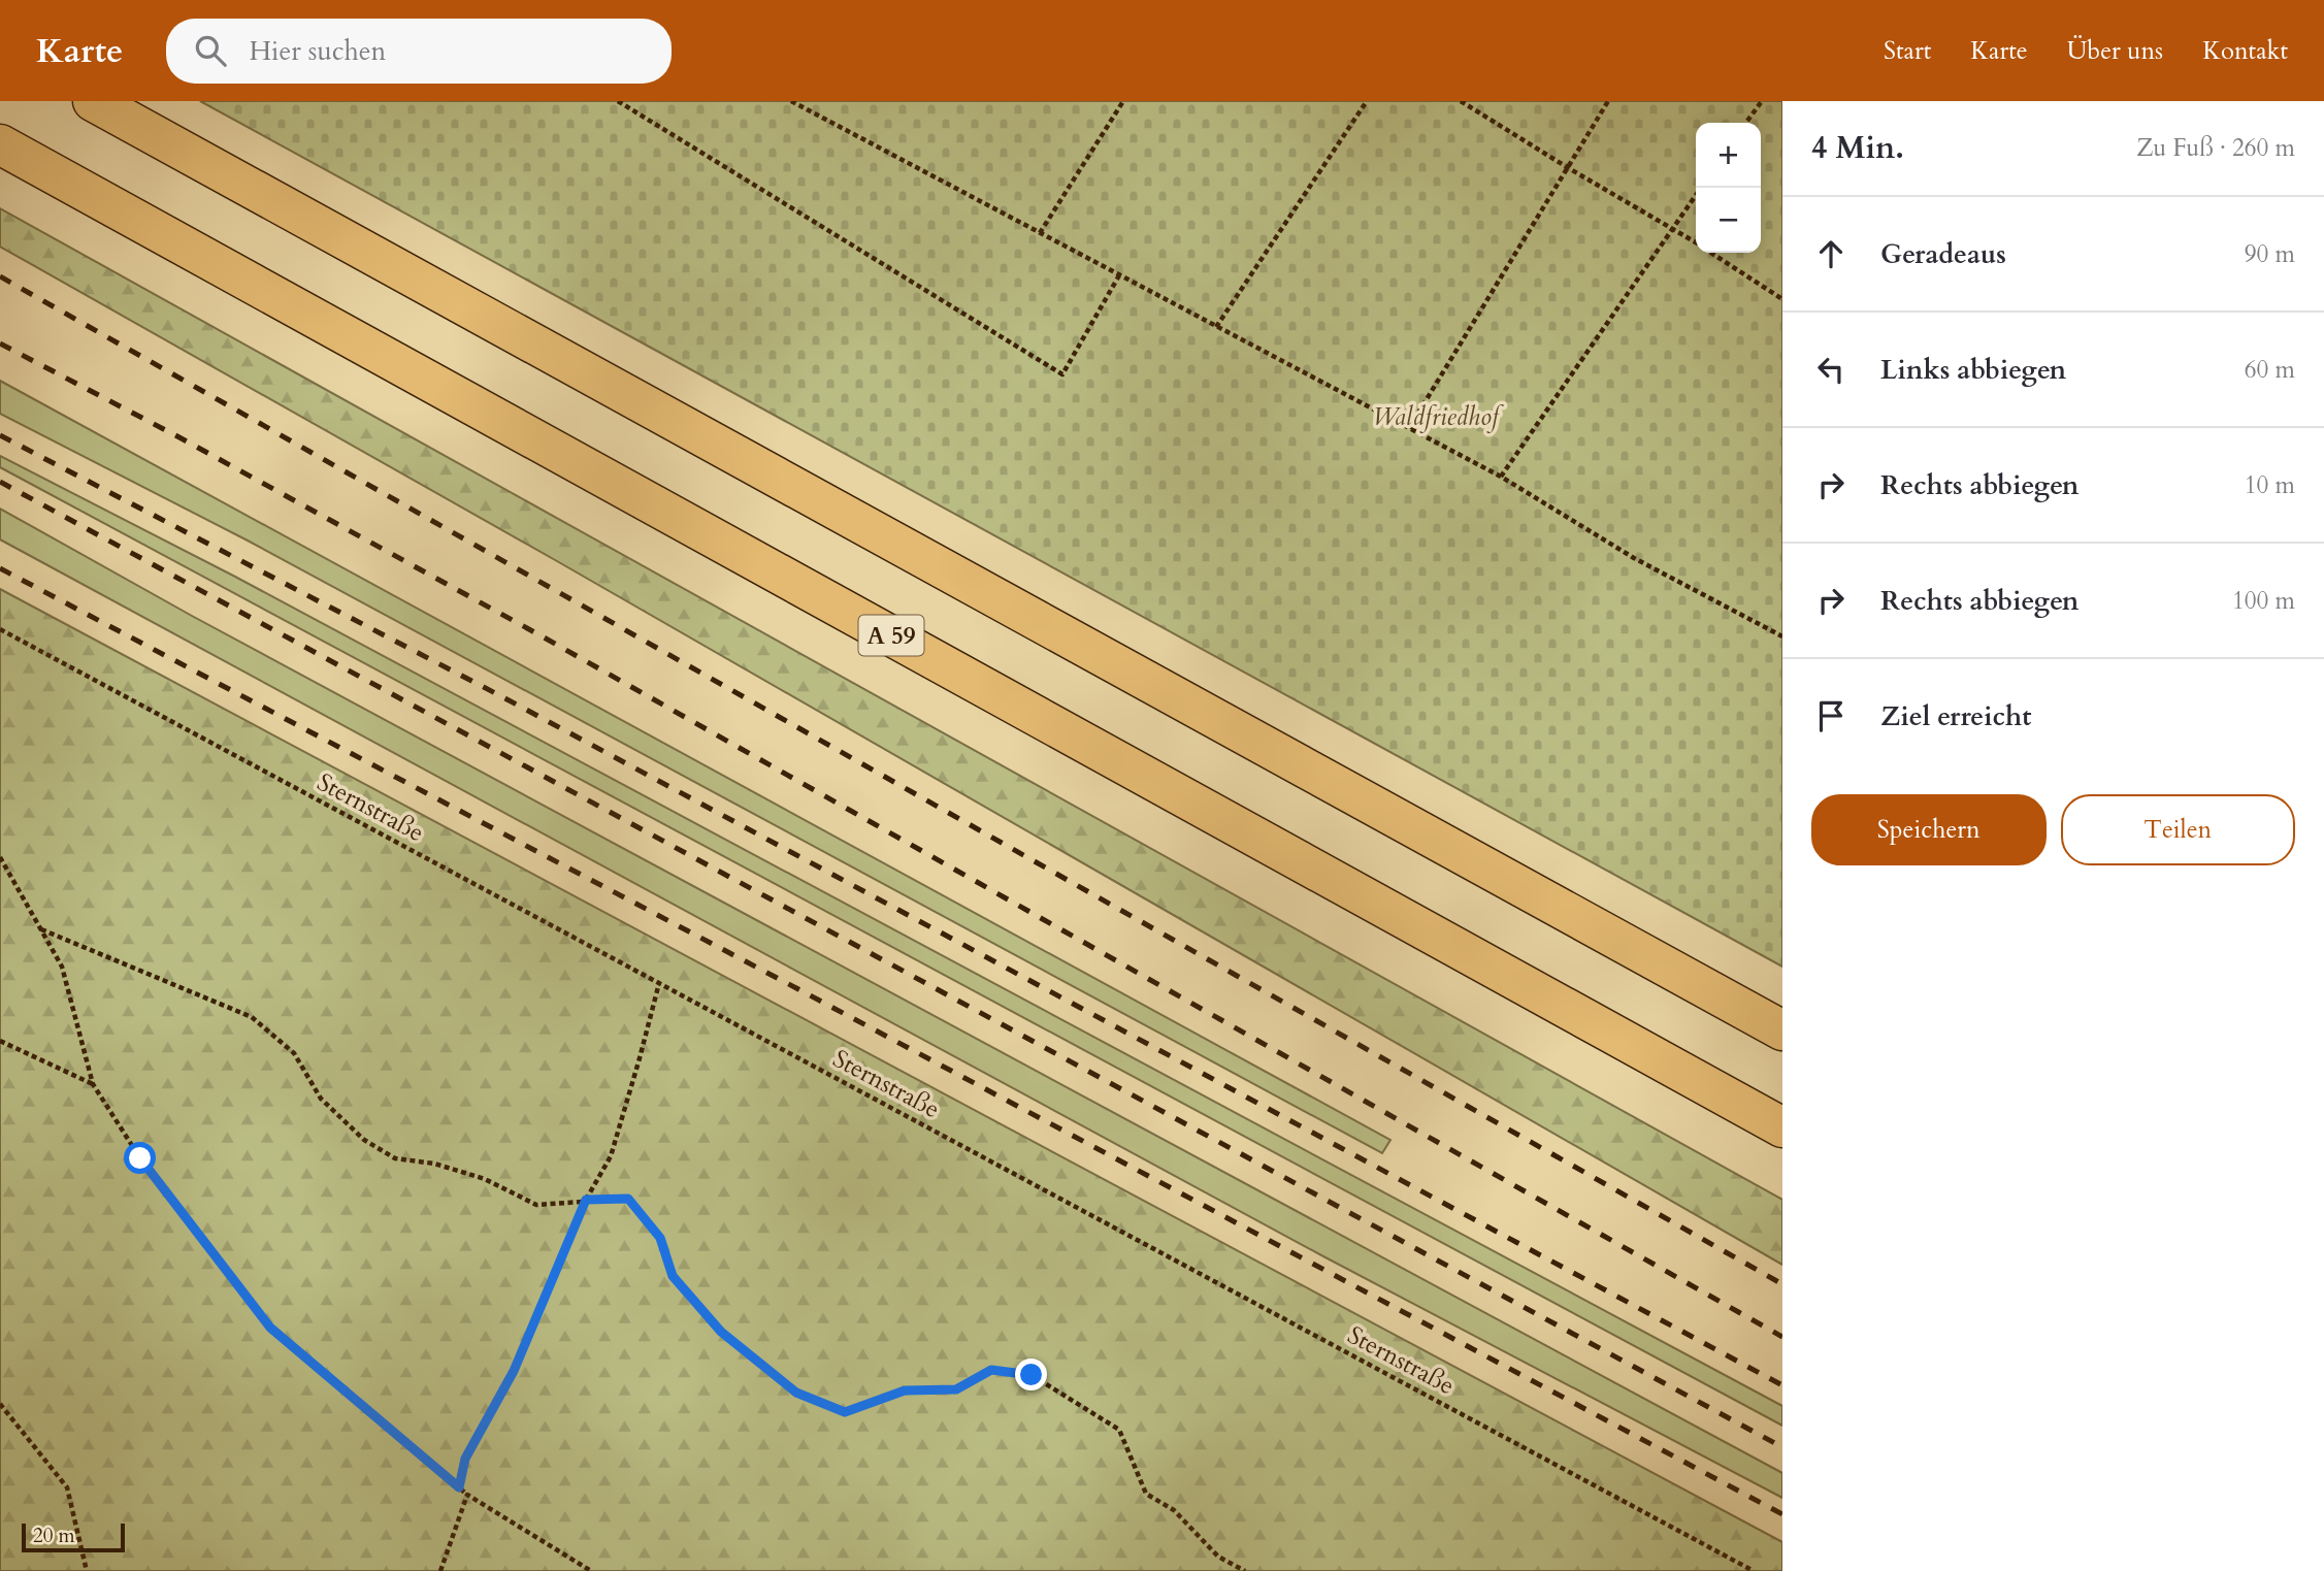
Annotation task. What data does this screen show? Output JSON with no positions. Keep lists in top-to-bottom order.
{
  "streets": {
    "highway": ["A 59"],
    "path": ["Sternstraße"]
  },
  "parks": ["Waldfriedhof"],
  "scale_bar": "20 m",
  "page": {
    "header": "Karte",
    "search": "Hier suchen",
    "nav": [
      "Start",
      "Karte",
      "Über uns",
      "Kontakt"
    ],
    "heading": ["4 Min.", "Zu Fuß · 260 m"],
    "map_buttons": ["+", "−"],
    "list": [
      ["Geradeaus", "90 m"],
      ["Links abbiegen", "60 m"],
      ["Rechts abbiegen", "10 m"],
      ["Rechts abbiegen", "100 m"],
      "Ziel erreicht"
    ],
    "buttons": ["Speichern", "Teilen"],
    "scale": "20 m"
  }
}
